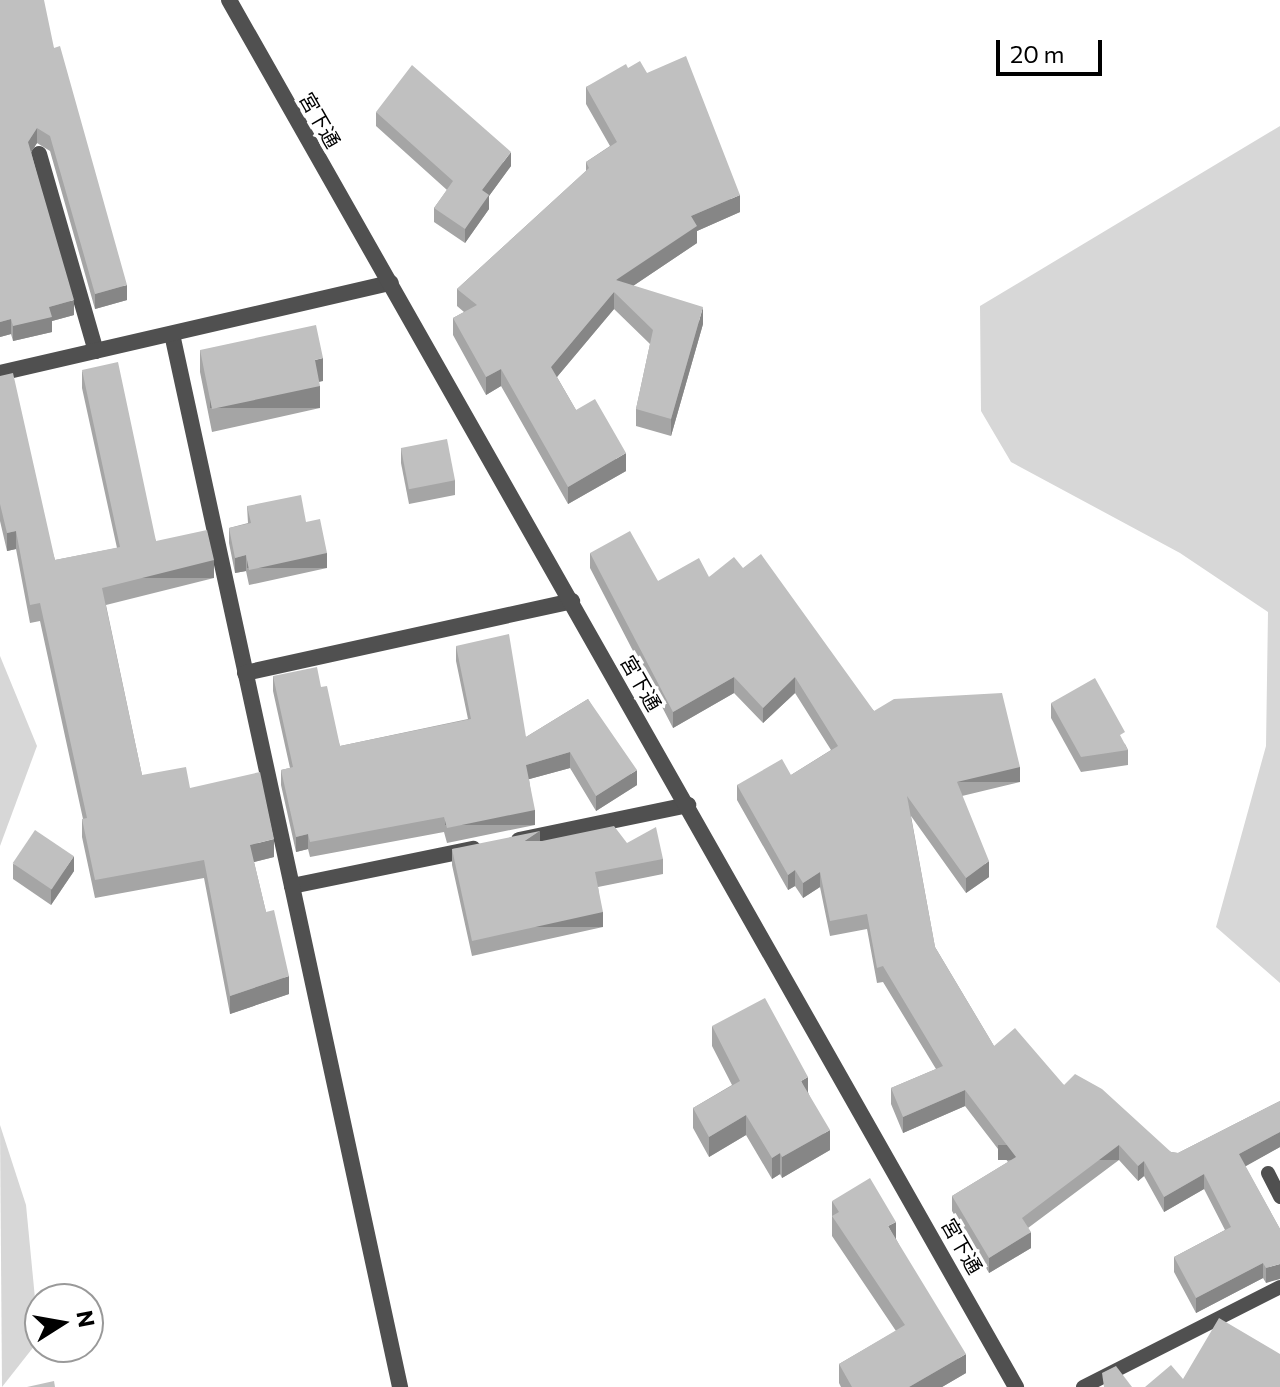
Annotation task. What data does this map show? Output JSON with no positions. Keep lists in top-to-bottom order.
{
  "streets": {
    "street": ["宮下通"]
  },
  "scale_bar": "20 m",
  "north": "right"
}
